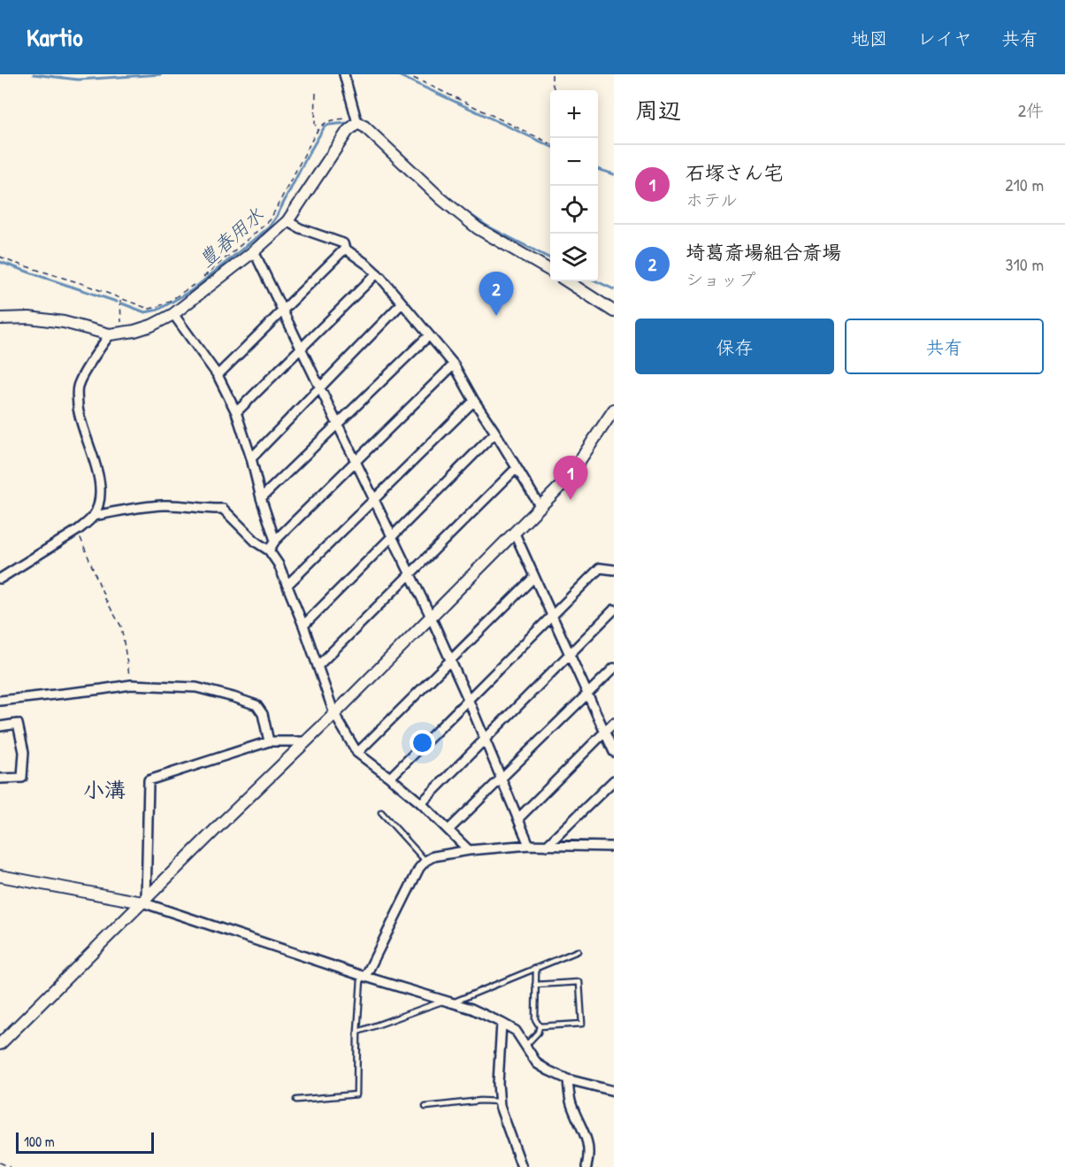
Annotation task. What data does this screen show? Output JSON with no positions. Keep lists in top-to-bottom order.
{
  "districts": ["小溝"],
  "water": ["豊春用水"],
  "scale_bar": "100 m",
  "page": {
    "header": "Kartio",
    "nav": ["地図", "レイヤ", "共有"],
    "heading": ["周辺", "2件"],
    "map_buttons": ["+", "−"],
    "list": [
      {
        "mark": "1",
        "name": "石塚さん宅",
        "note": "ホテル",
        "value": "210 m"
      },
      {
        "mark": "2",
        "name": "埼葛斎場組合斎場",
        "note": "ショップ",
        "value": "310 m"
      }
    ],
    "pins": ["2", "1"],
    "buttons": ["保存", "共有"],
    "scale": "100 m"
  }
}
